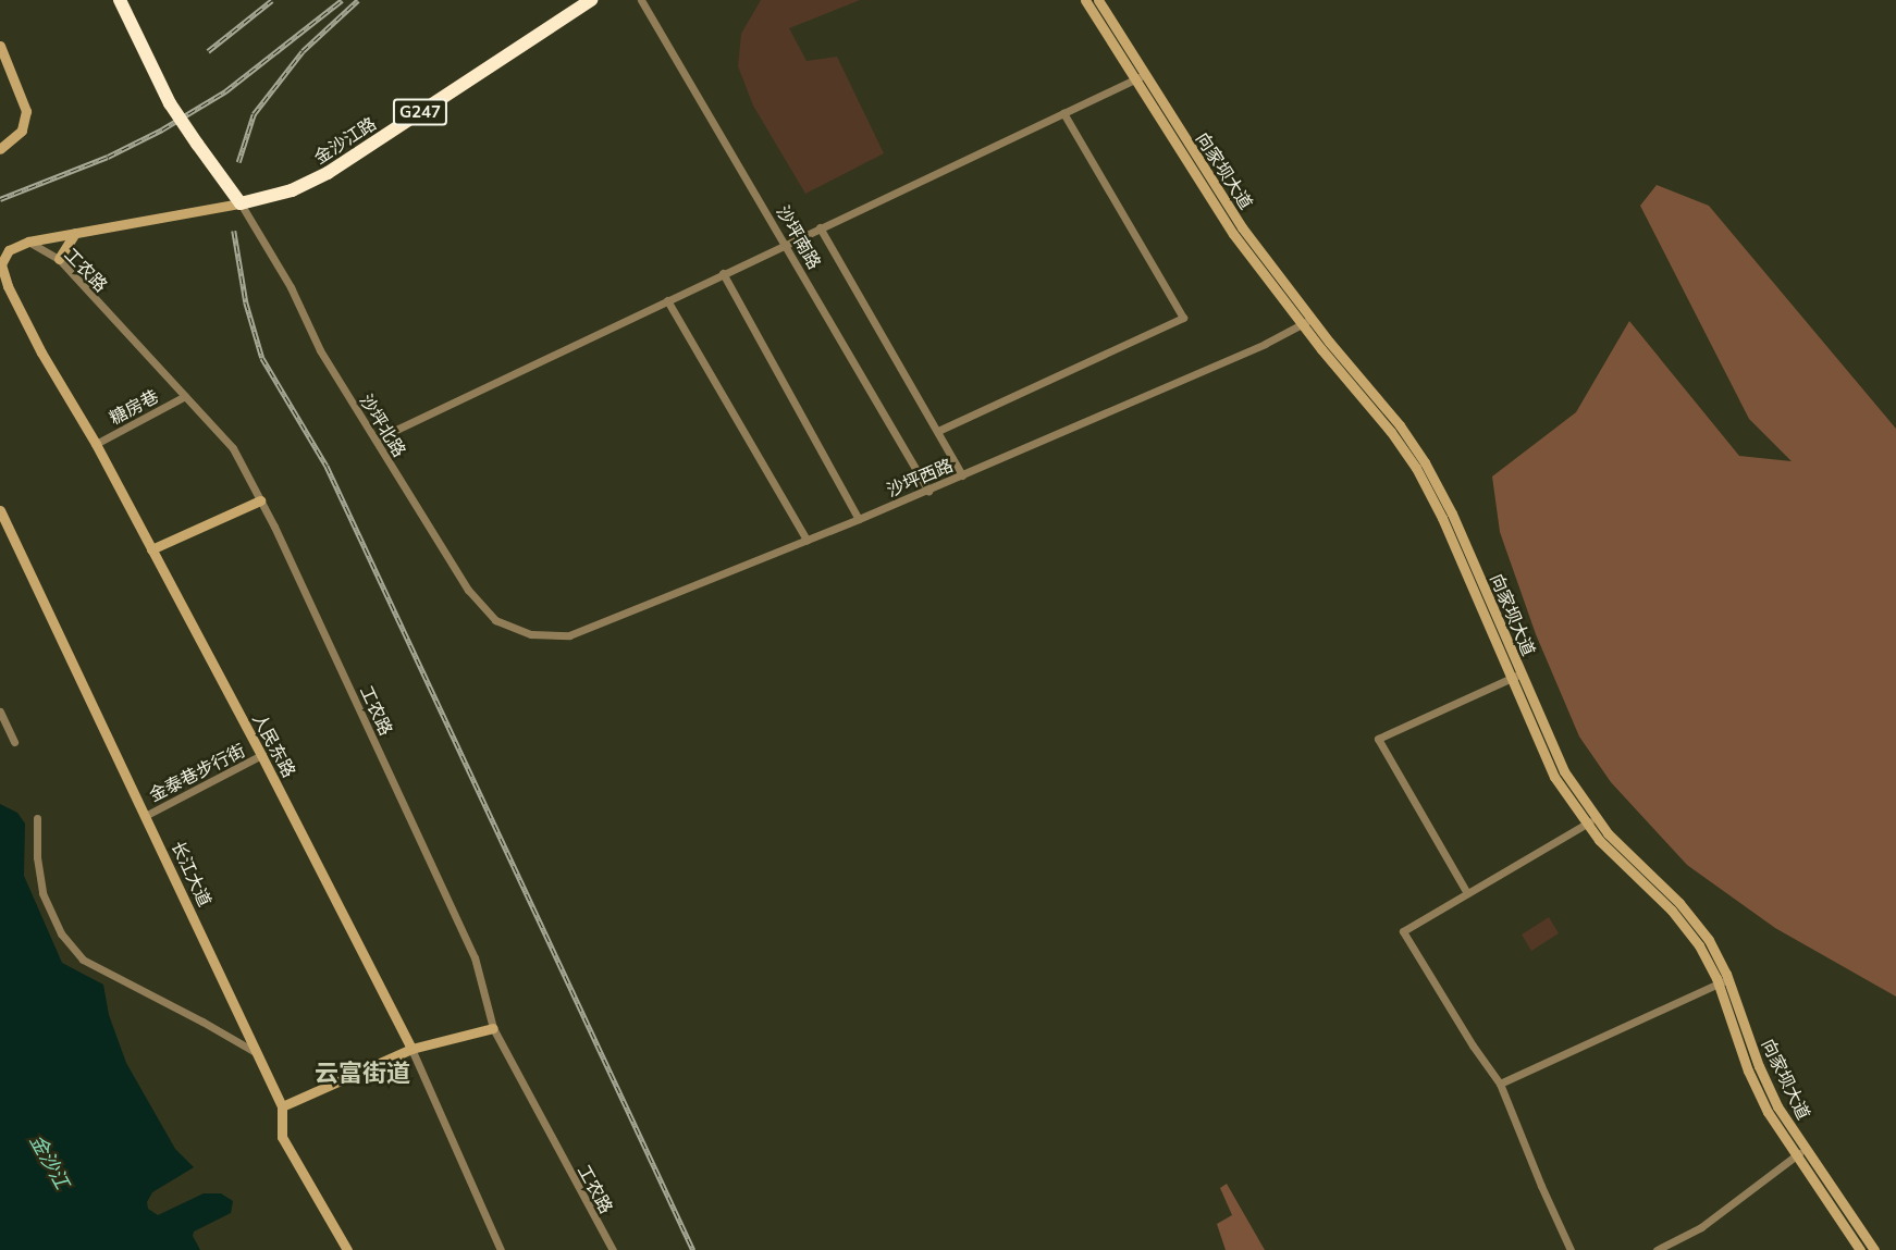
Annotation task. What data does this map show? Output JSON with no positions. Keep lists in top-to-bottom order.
{
  "streets": {
    "highway": ["G247", "金沙江路"],
    "main road": ["向家坝大道", "人民东路", "长江大道"],
    "street": [
      "沙坪南路",
      "工农路",
      "糖房巷",
      "沙坪北路",
      "沙坪西路",
      "金泰巷步行街"
    ]
  },
  "crossings": [
    ["金沙江路", "沙坪北路"],
    ["向家坝大道", "沙坪西路"],
    ["沙坪南路", "沙坪西路"],
    ["工农路", "糖房巷"],
    ["糖房巷", "人民东路"],
    ["沙坪北路", "沙坪西路"],
    ["人民东路", "金泰巷步行街"],
    ["金泰巷步行街", "长江大道"]
  ],
  "districts": ["云富街道"],
  "water": ["金沙江"]
}
